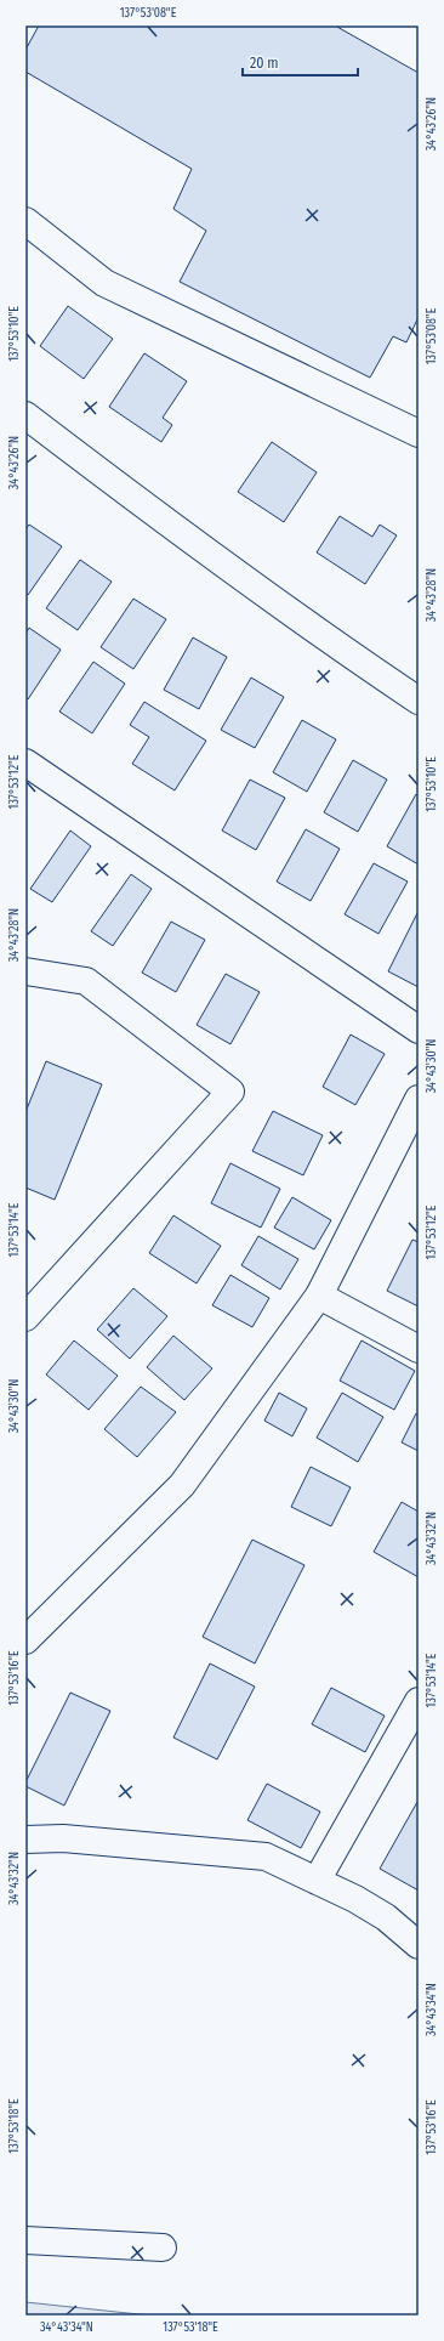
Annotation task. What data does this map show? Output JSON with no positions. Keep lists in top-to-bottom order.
{
  "scale_bar": "20 m",
  "coordinates": [
    "137°53'08\"E",
    "34°43'26\"N",
    "137°53'10\"E",
    "34°43'28\"N",
    "137°53'12\"E",
    "34°43'30\"N",
    "137°53'14\"E",
    "34°43'32\"N",
    "137°53'16\"E",
    "34°43'34\"N",
    "137°53'18\"E"
  ]
}
